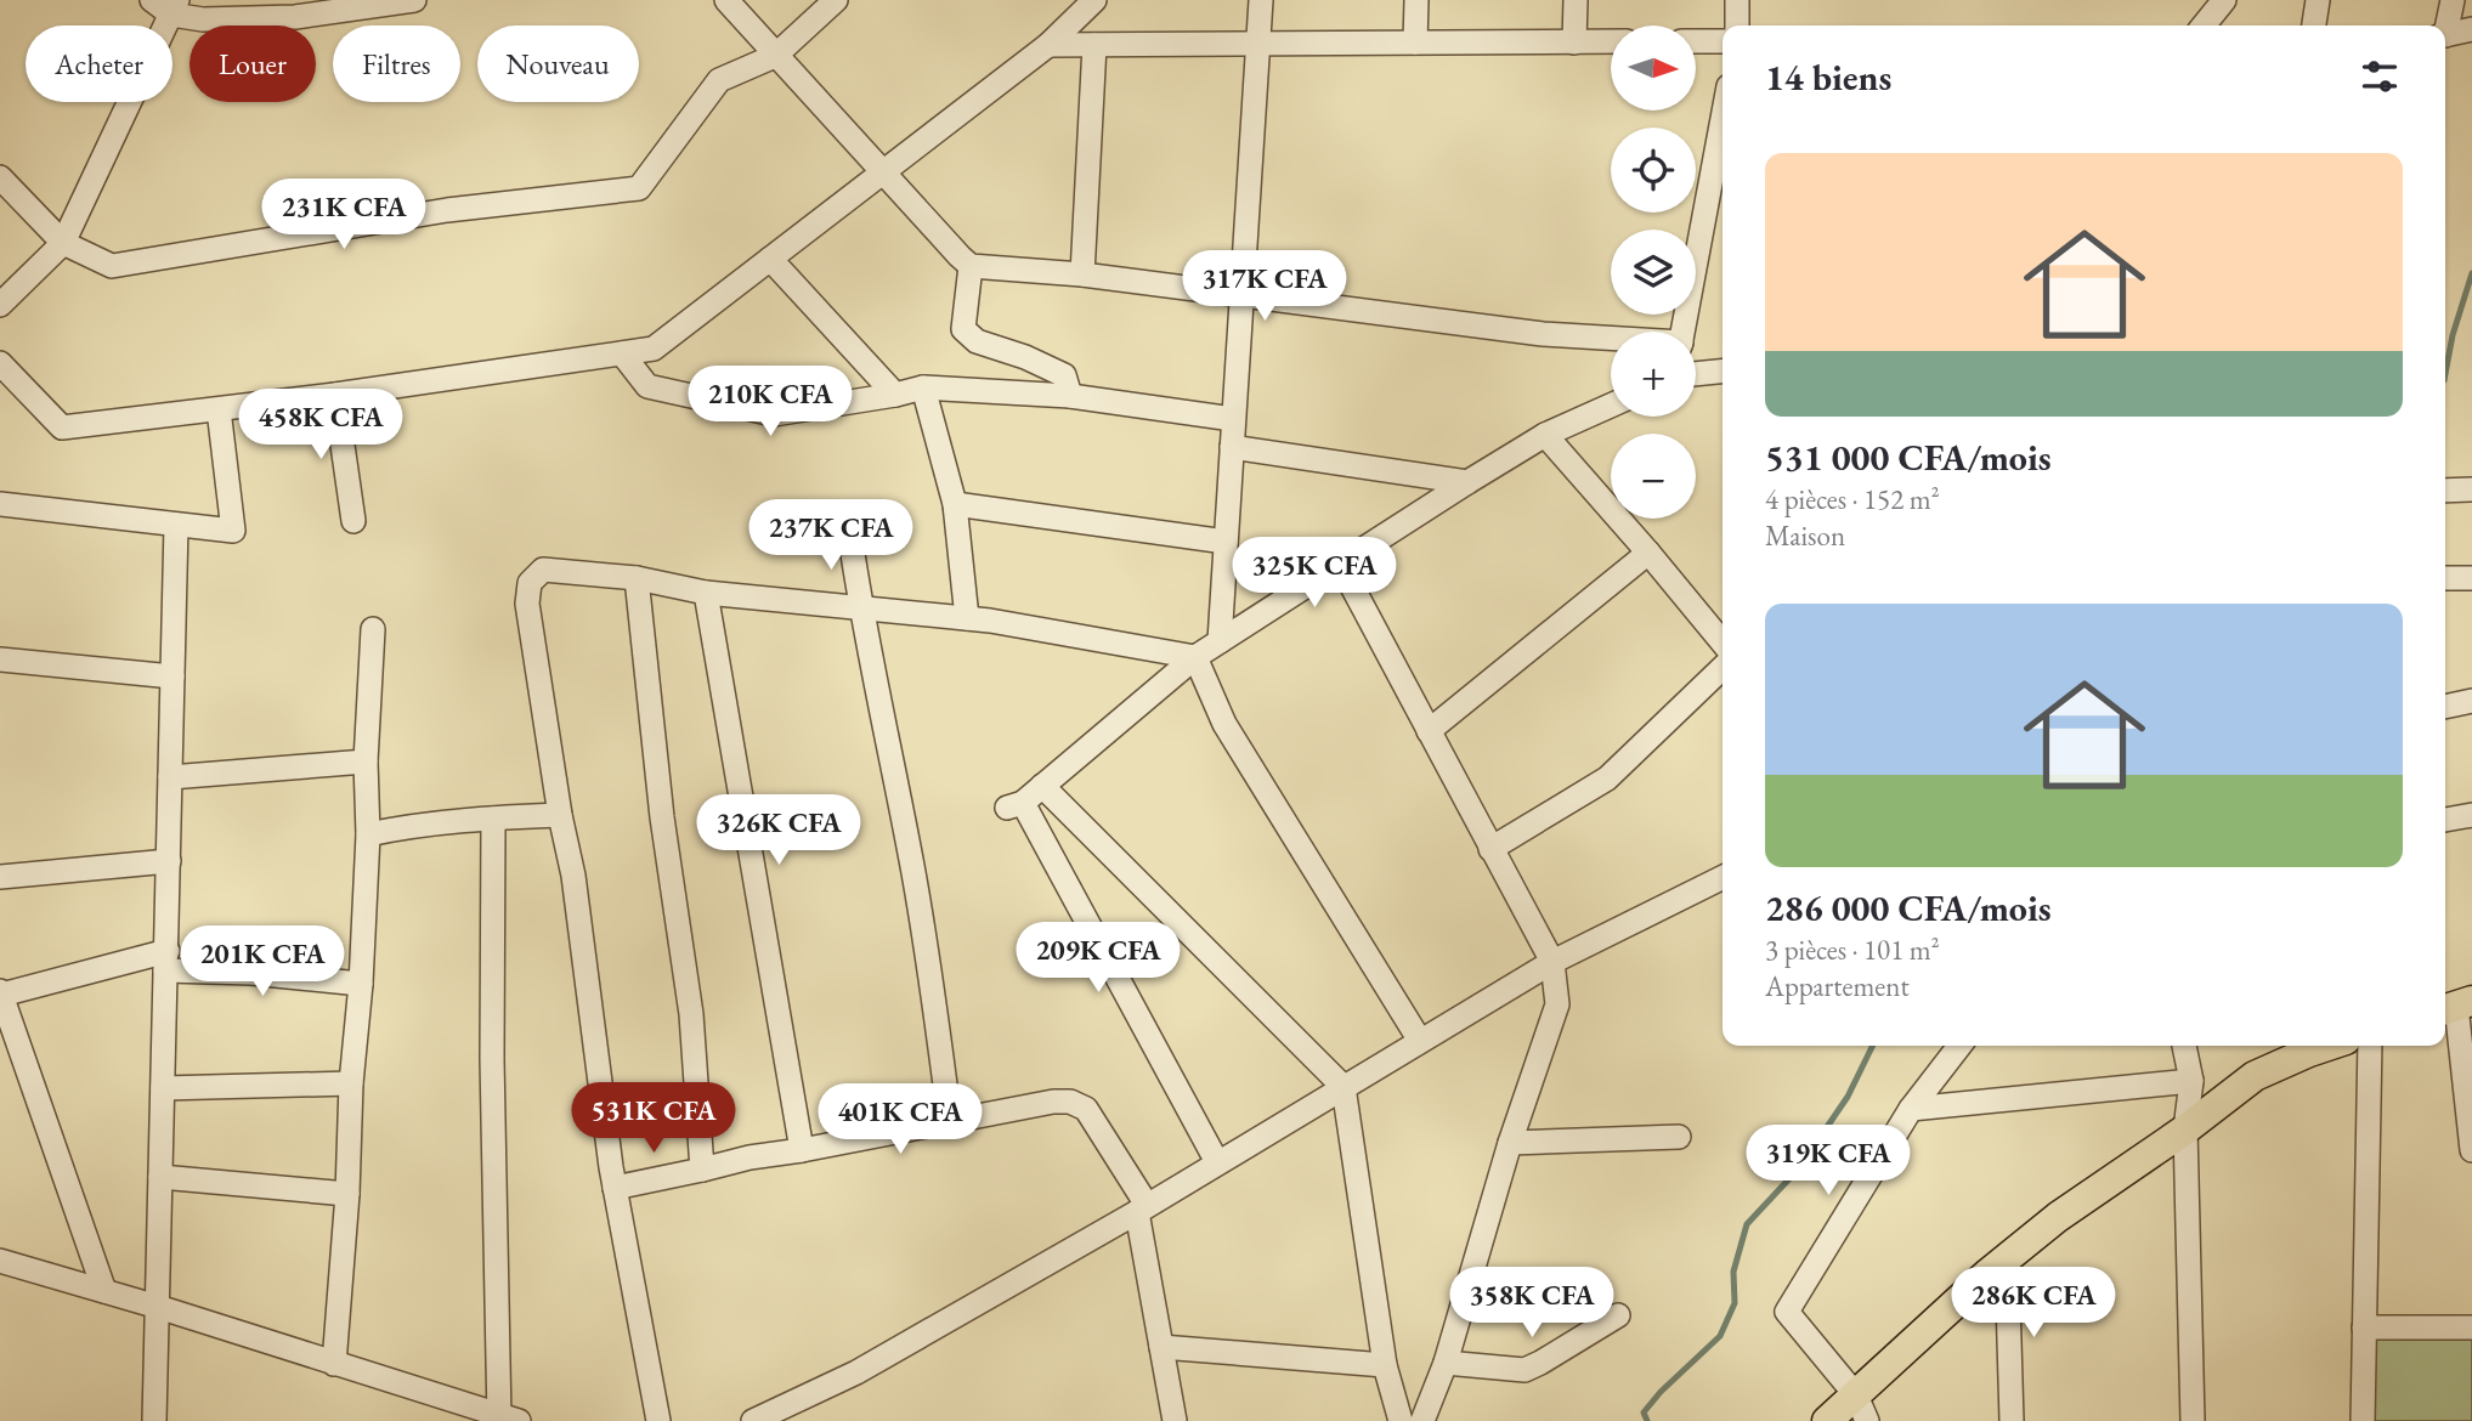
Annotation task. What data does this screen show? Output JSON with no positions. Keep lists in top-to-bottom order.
{
  "north": "right",
  "page": {
    "map_buttons": ["+", "−"],
    "chip": [
      "Acheter",
      "Louer",
      "Filtres",
      "Nouveau"
    ],
    "heading": "14 biens",
    "list": [
      {
        "name": "531 000 CFA/mois",
        "note": "4 pièces · 152 m² · Maison"
      },
      {
        "name": "286 000 CFA/mois",
        "note": "3 pièces · 101 m² · Appartement"
      }
    ],
    "price": [
      "231K CFA",
      "317K CFA",
      "210K CFA",
      "458K CFA",
      "237K CFA",
      "325K CFA",
      "326K CFA",
      "209K CFA",
      "201K CFA",
      "531K CFA",
      "401K CFA",
      "319K CFA",
      "358K CFA",
      "286K CFA"
    ]
  }
}
